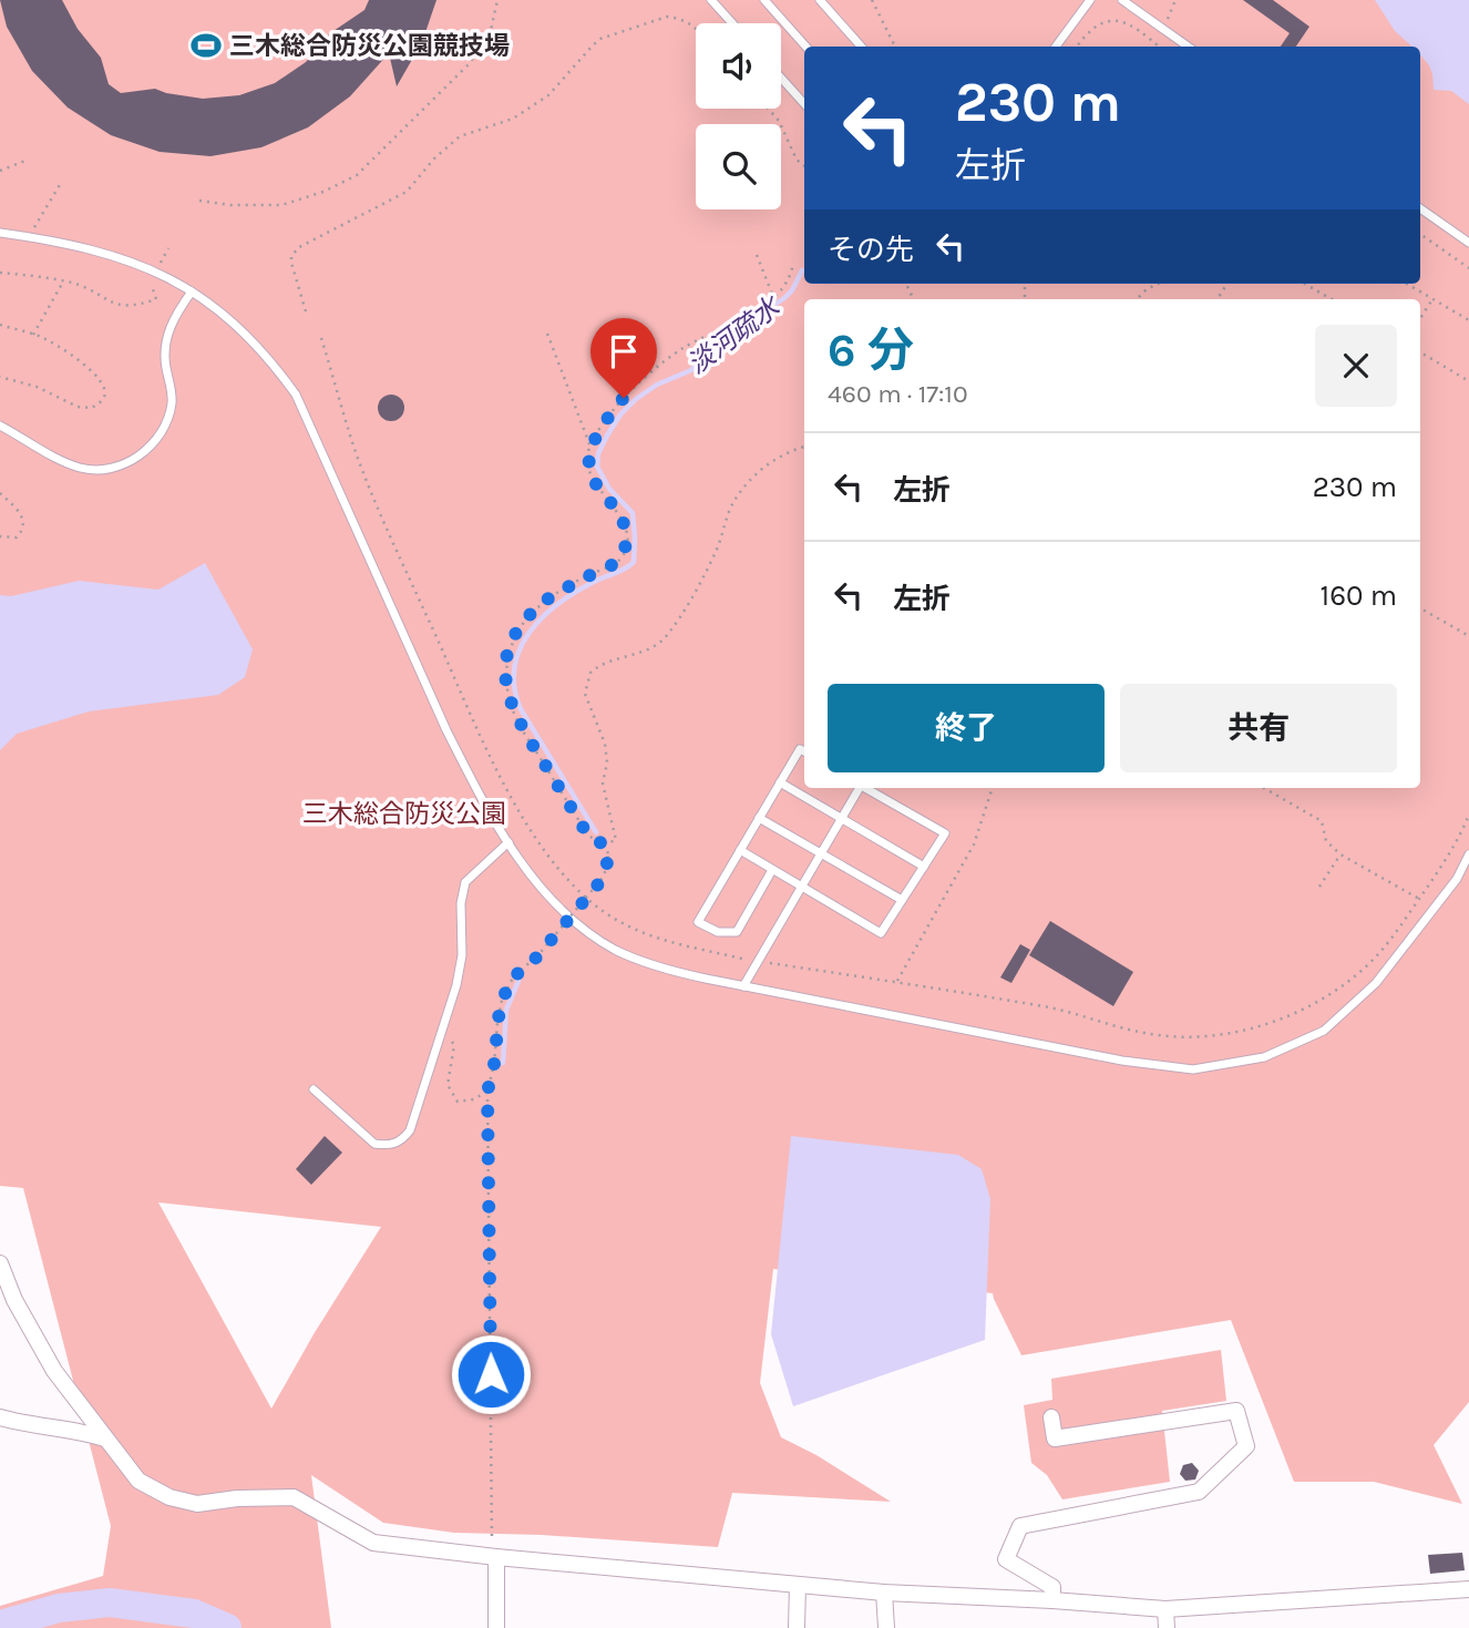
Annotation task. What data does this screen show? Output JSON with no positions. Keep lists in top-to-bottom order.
{
  "water": ["淡河疏水"],
  "parks": ["三木総合防災公園"],
  "places": {
    "sports": ["三木総合防災公園競技場"]
  },
  "page": {
    "turn": ["230 m", "左折"],
    "then": "その先",
    "heading": ["6 分", "460 m · 17:10"],
    "list": [
      {
        "name": "左折",
        "value": "230 m"
      },
      {
        "name": "左折",
        "value": "160 m"
      }
    ],
    "buttons": ["終了", "共有"]
  }
}
